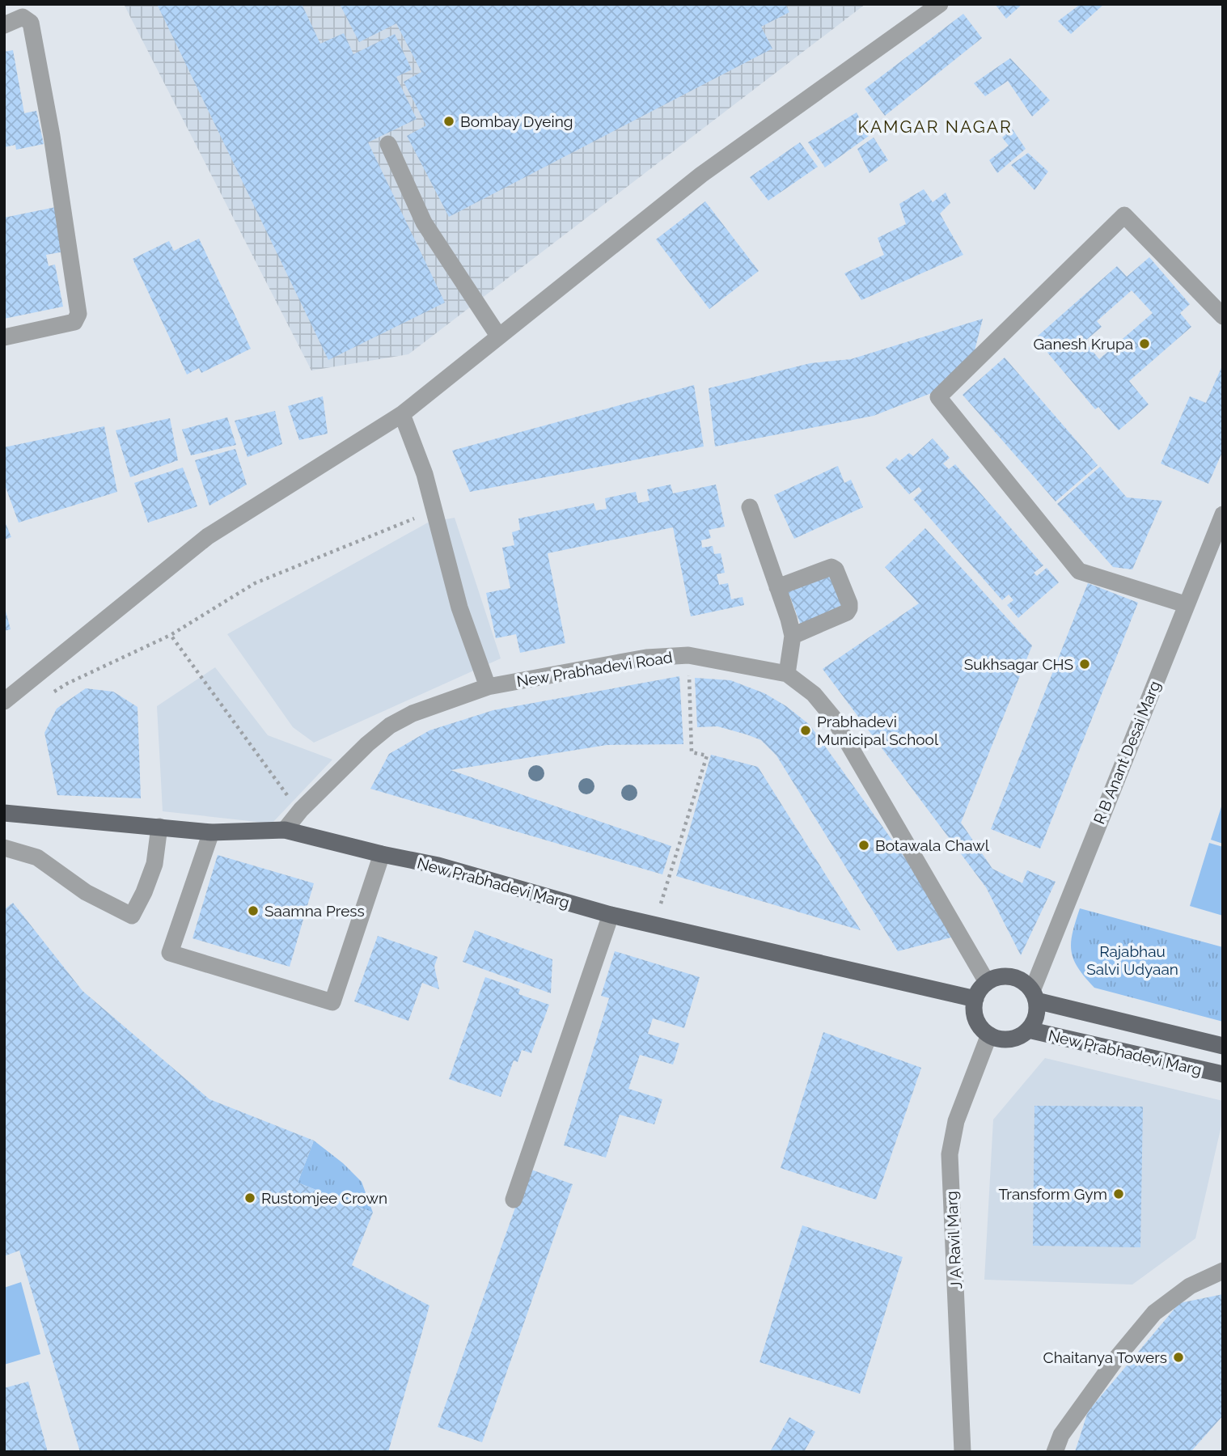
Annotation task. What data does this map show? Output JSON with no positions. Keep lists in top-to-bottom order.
{
  "streets": {
    "main road": ["New Prabhadevi Marg"],
    "street": ["New Prabhadevi Road", "R B Anant Desai Marg", "J A Ravil Marg"]
  },
  "crossings": [
    ["New Prabhadevi Road", "R B Anant Desai Marg"],
    ["New Prabhadevi Road", "New Prabhadevi Marg"],
    ["New Prabhadevi Road", "J A Ravil Marg"],
    ["R B Anant Desai Marg", "New Prabhadevi Marg"],
    ["R B Anant Desai Marg", "J A Ravil Marg"],
    ["New Prabhadevi Marg", "J A Ravil Marg"]
  ],
  "districts": ["KAMGAR NAGAR"],
  "parks": ["Rajabhau Salvi Udyaan"],
  "places": [
    "Bombay Dyeing",
    "Ganesh Krupa",
    "Sukhsagar CHS",
    "Prabhadevi Municipal School",
    "Botawala Chawl",
    "Saamna Press",
    "Transform Gym",
    "Rustomjee Crown",
    "Chaitanya Towers"
  ]
}
